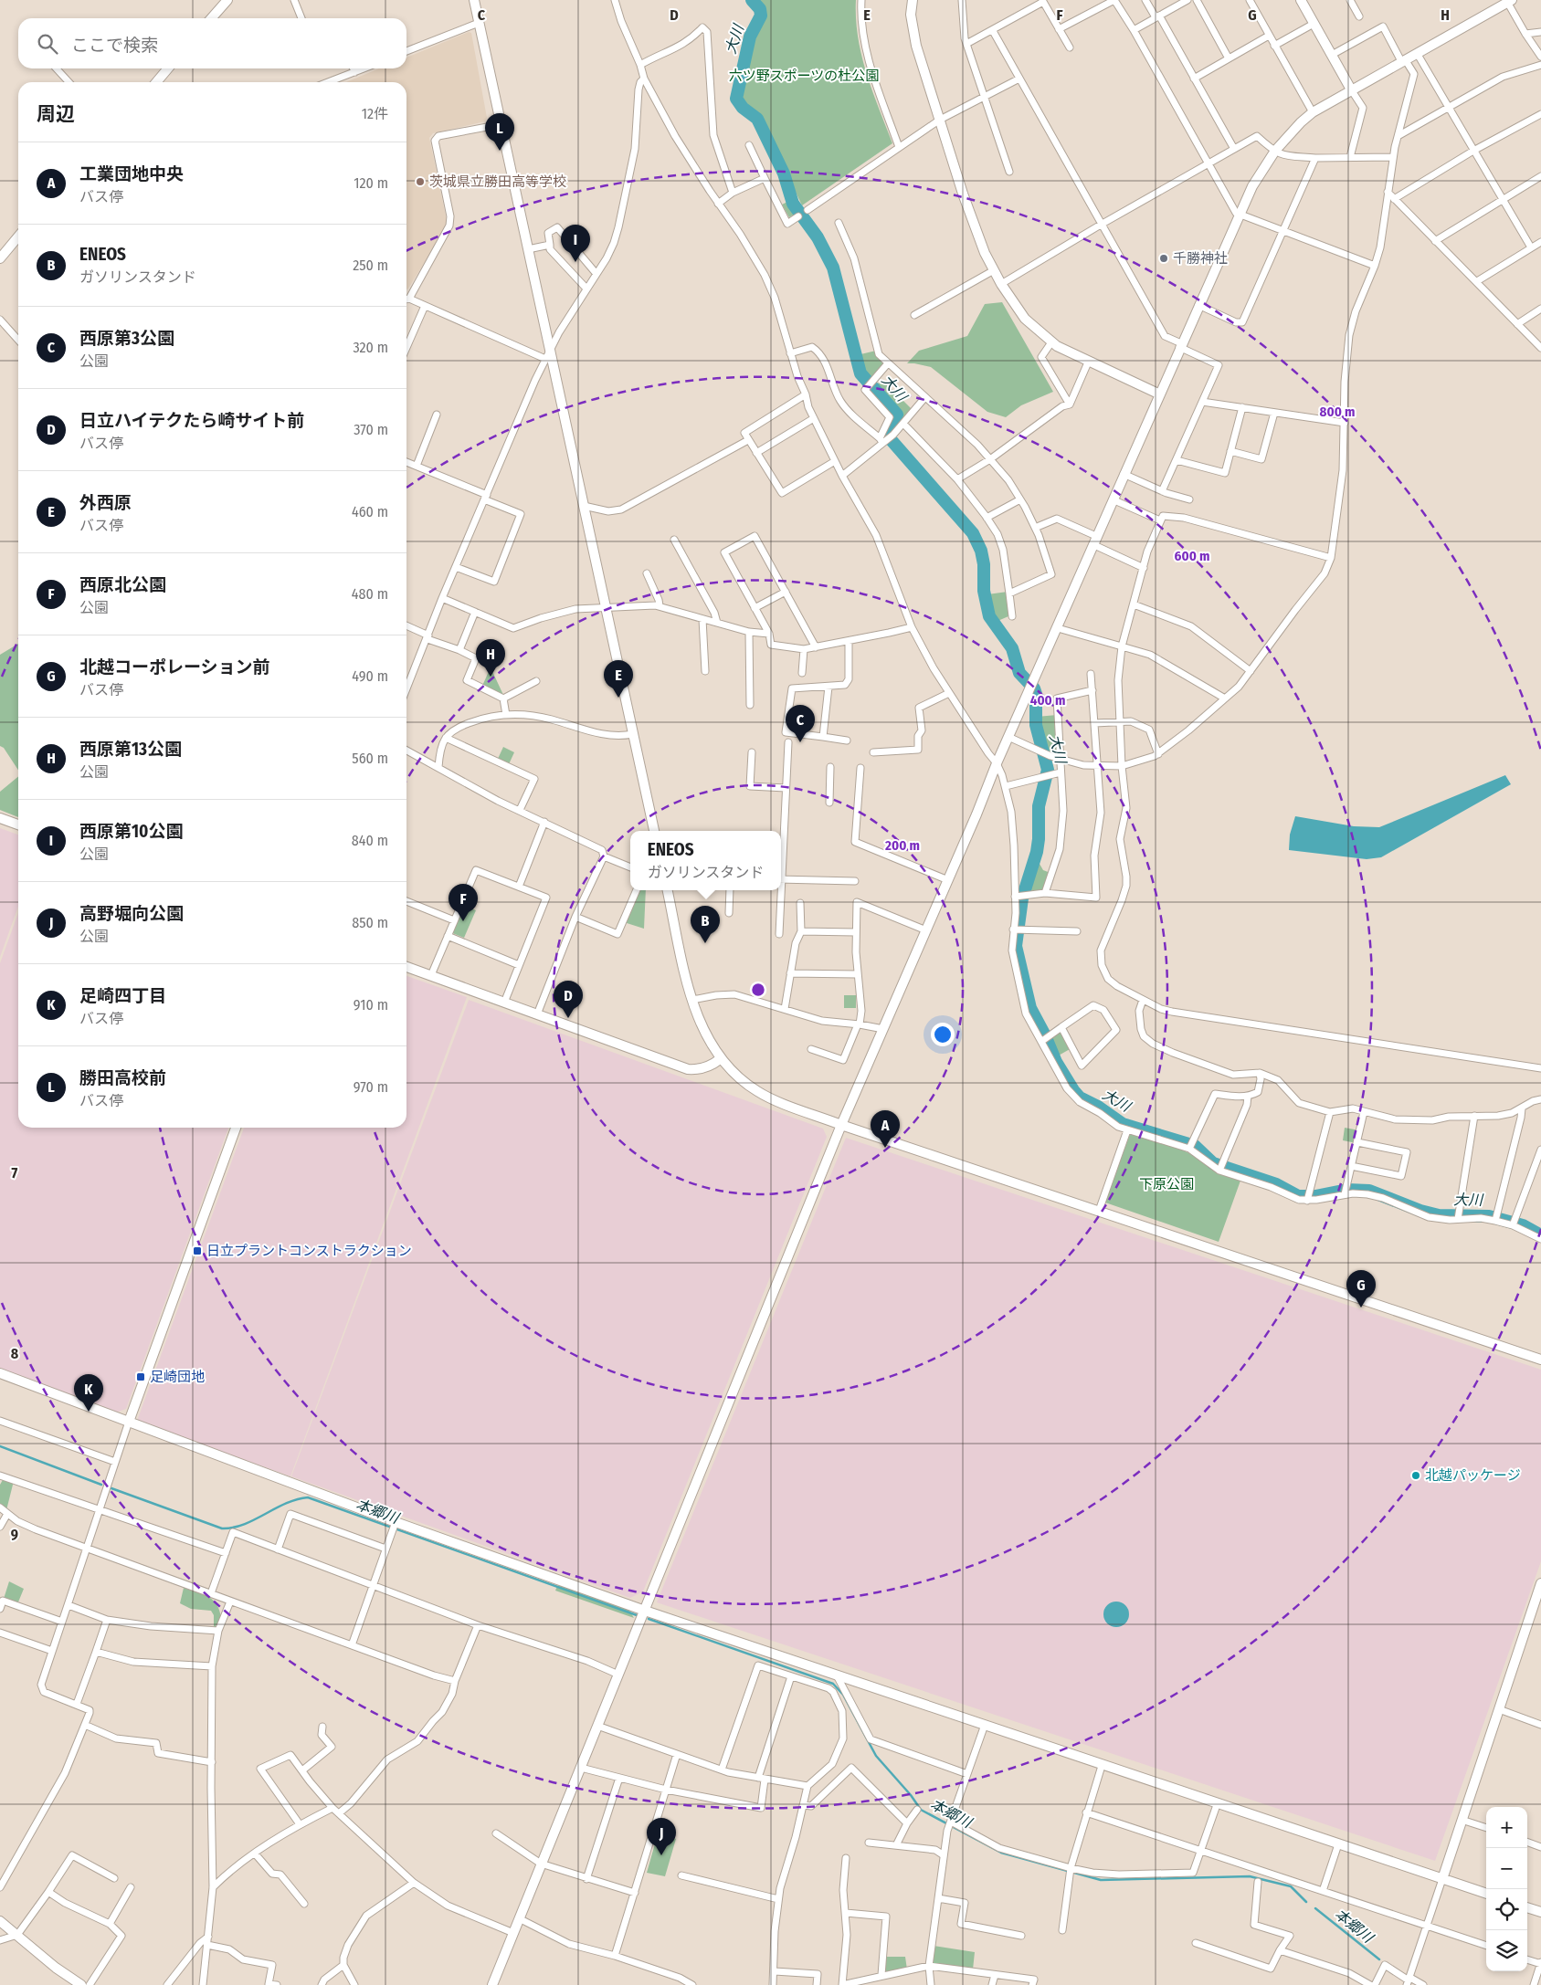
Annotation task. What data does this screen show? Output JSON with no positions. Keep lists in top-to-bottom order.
{
  "water": ["大川", "本郷川"],
  "parks": ["六ツ野スポーツの杜公園", "下原公園"],
  "places": {
    "other": ["茨城県立勝田高等学校", "千勝神社", "北越パッケージ"],
    "transit": ["日立プラントコンストラクション", "足崎団地"]
  },
  "page": {
    "search": "ここで検索",
    "heading": ["周辺", "12件"],
    "pins": [
      "L",
      "I",
      "H",
      "E",
      "C",
      "F",
      "B",
      "D",
      "A",
      "G",
      "K",
      "J"
    ],
    "list": [
      {
        "mark": "A",
        "name": "工業団地中央",
        "note": "バス停",
        "value": "120 m"
      },
      {
        "mark": "B",
        "name": "ENEOS",
        "note": "ガソリンスタンド",
        "value": "250 m"
      },
      {
        "mark": "C",
        "name": "西原第3公園",
        "note": "公園",
        "value": "320 m"
      },
      {
        "mark": "D",
        "name": "日立ハイテクたら崎サイト前",
        "note": "バス停",
        "value": "370 m"
      },
      {
        "mark": "E",
        "name": "外西原",
        "note": "バス停",
        "value": "460 m"
      },
      {
        "mark": "F",
        "name": "西原北公園",
        "note": "公園",
        "value": "480 m"
      },
      {
        "mark": "G",
        "name": "北越コーポレーション前",
        "note": "バス停",
        "value": "490 m"
      },
      {
        "mark": "H",
        "name": "西原第13公園",
        "note": "公園",
        "value": "560 m"
      },
      {
        "mark": "I",
        "name": "西原第10公園",
        "note": "公園",
        "value": "840 m"
      },
      {
        "mark": "J",
        "name": "高野堀向公園",
        "note": "公園",
        "value": "850 m"
      },
      {
        "mark": "K",
        "name": "足崎四丁目",
        "note": "バス停",
        "value": "910 m"
      },
      {
        "mark": "L",
        "name": "勝田高校前",
        "note": "バス停",
        "value": "970 m"
      }
    ],
    "popup": ["ENEOS", "ガソリンスタンド"],
    "map_buttons": ["+", "−"]
  },
  "grid": {
    "columns": [
      "C",
      "D",
      "E",
      "F",
      "G",
      "H"
    ],
    "rows": ["7", "8", "9"]
  },
  "rings": [
    "800 m",
    "600 m",
    "400 m",
    "200 m"
  ]
}
